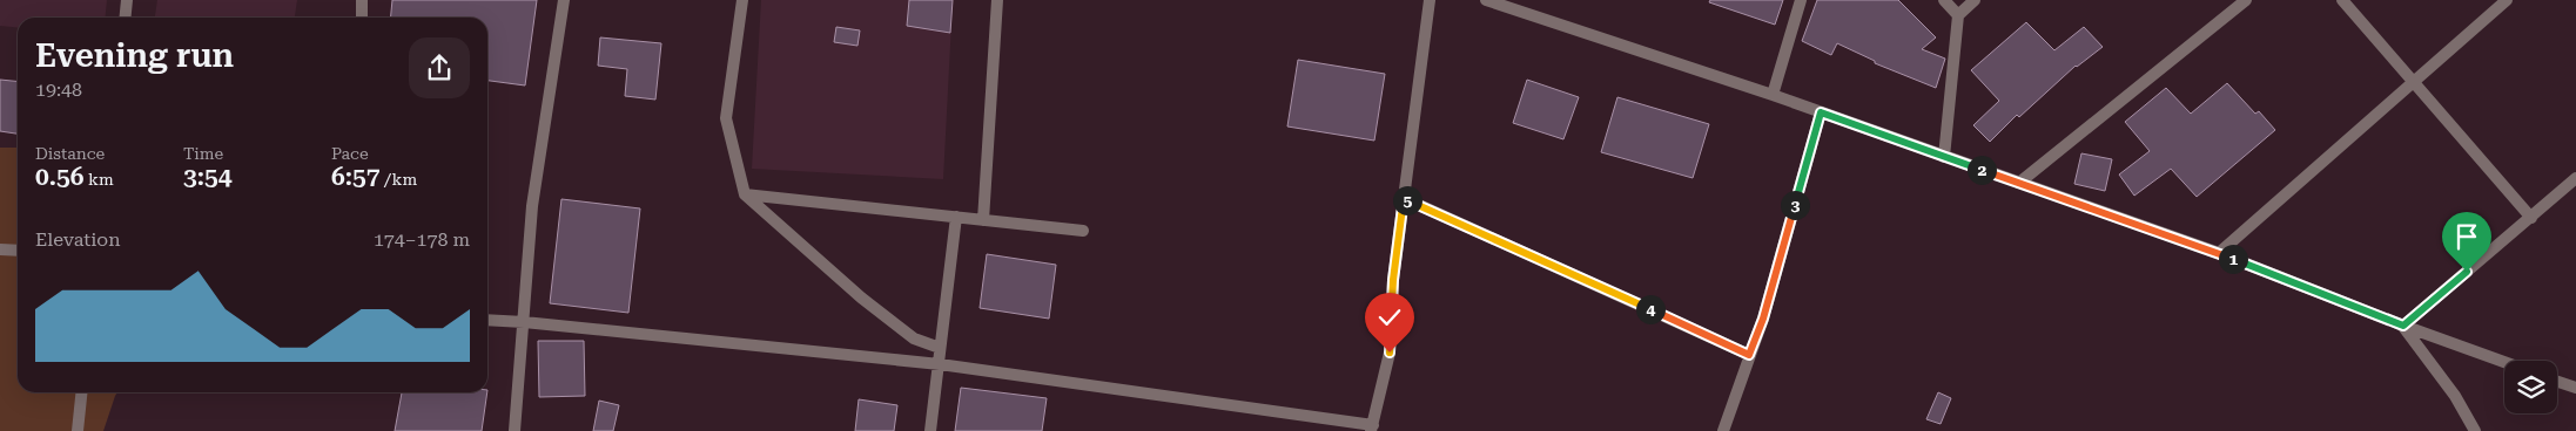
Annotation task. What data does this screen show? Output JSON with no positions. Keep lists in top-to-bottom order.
{
  "page": {
    "heading": ["Evening run", "19:48"],
    "stats": [
      ["Distance", "0.56 km"],
      ["Time", "3:54"],
      ["Pace", "6:57 /km"]
    ],
    "pins": [
      "2",
      "5",
      "3",
      "1",
      "4"
    ],
    "chart": ["Elevation", "174–178 m"]
  }
}
